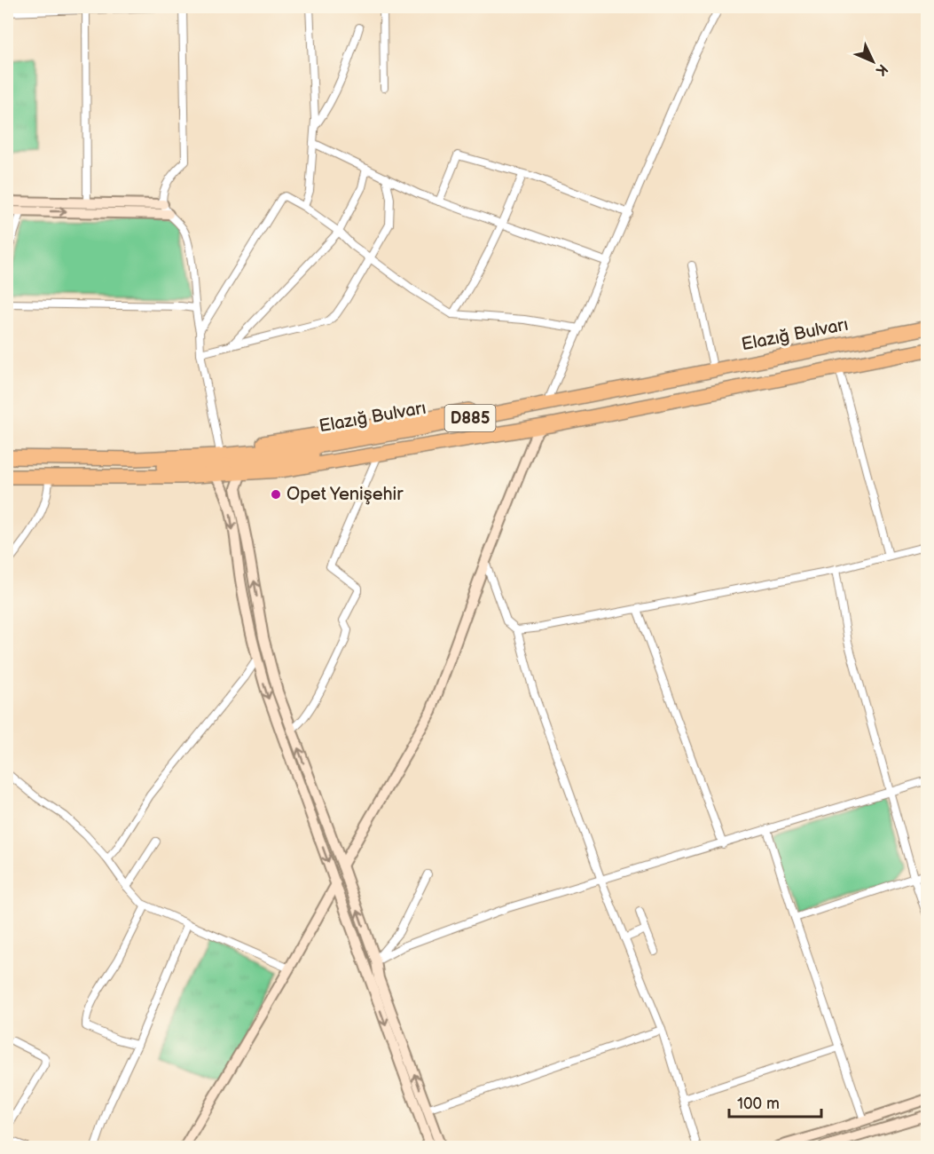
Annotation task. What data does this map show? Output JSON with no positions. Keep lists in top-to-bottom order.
{
  "streets": {
    "highway": ["Elazığ Bulvarı", "D885"]
  },
  "places": ["Opet Yenişehir"],
  "scale_bar": "100 m",
  "north": "bottom right"
}
